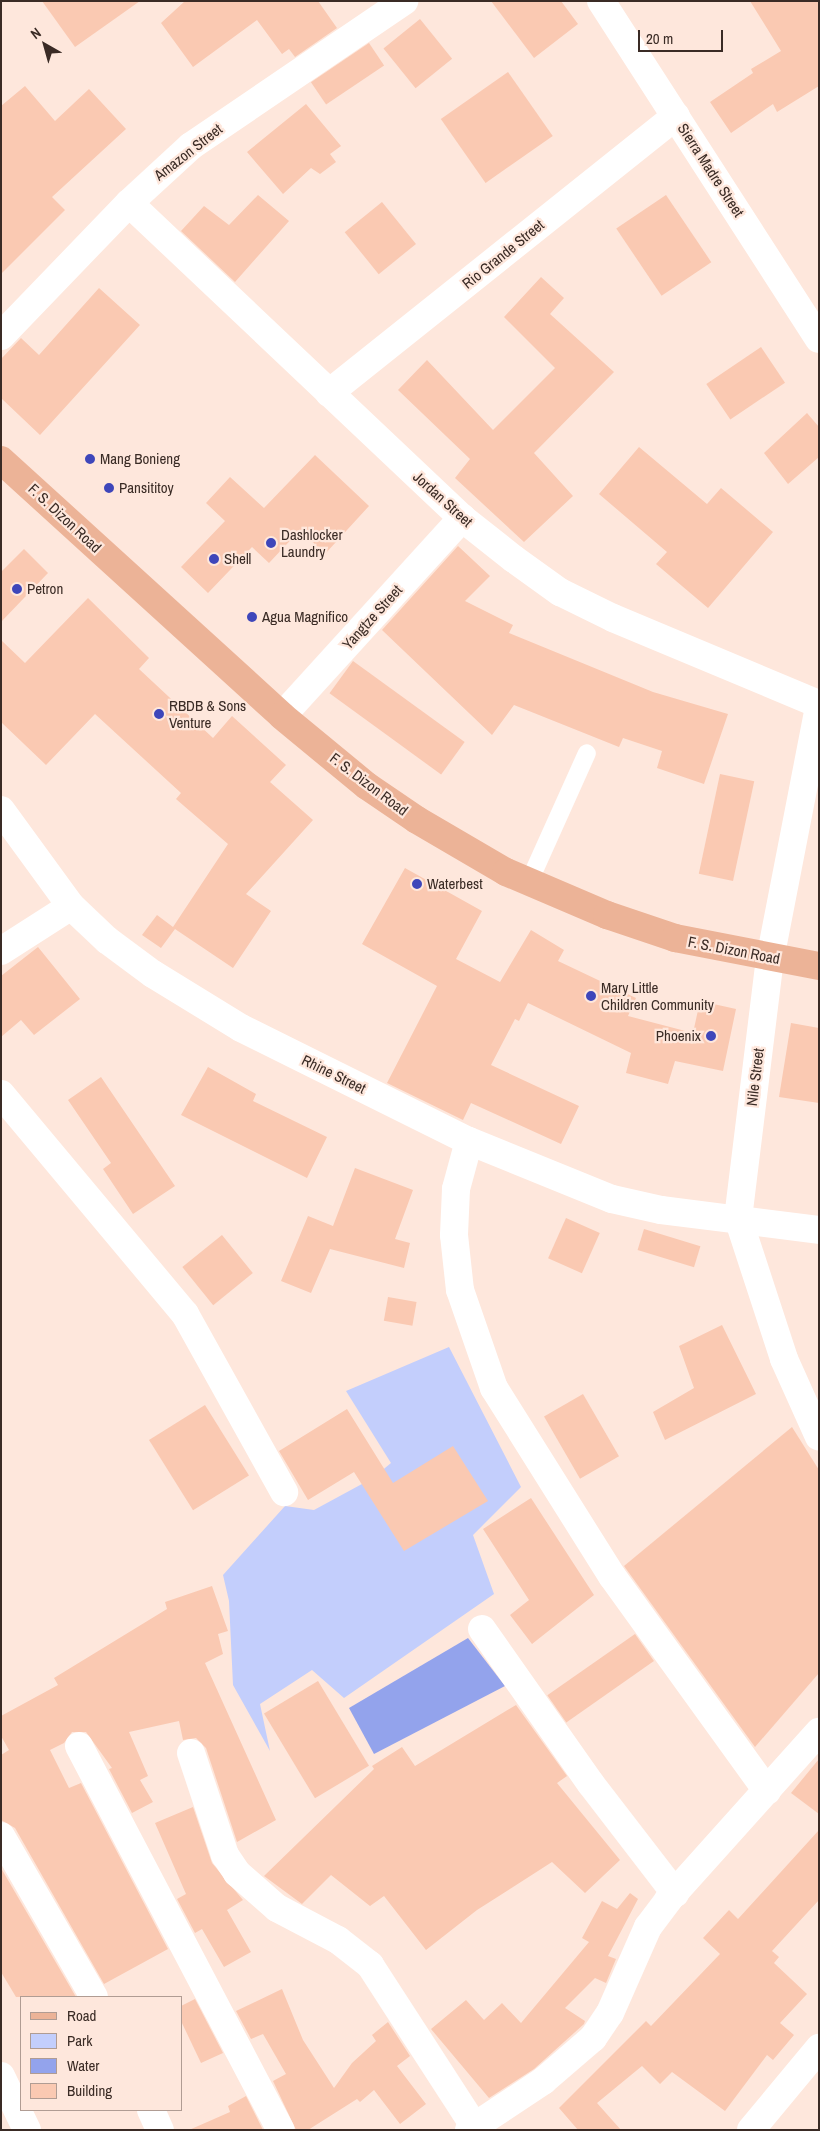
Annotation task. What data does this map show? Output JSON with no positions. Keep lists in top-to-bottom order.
{
  "streets": {
    "main road": ["F. S. Dizon Road"],
    "street": [
      "Amazon Street",
      "Sierra Madre Street",
      "Rio Grande Street",
      "Jordan Street",
      "Yangtze Street",
      "Rhine Street",
      "Nile Street"
    ]
  },
  "crossings": [
    ["Amazon Street", "Jordan Street"],
    ["Sierra Madre Street", "Rio Grande Street"],
    ["Rio Grande Street", "Jordan Street"],
    ["Jordan Street", "Yangtze Street"],
    ["Jordan Street", "Nile Street"],
    ["F. S. Dizon Road", "Yangtze Street"],
    ["F. S. Dizon Road", "Nile Street"],
    ["Rhine Street", "Nile Street"]
  ],
  "places": [
    "Mang Bonieng",
    "Pansititoy",
    "Dashlocker Laundry",
    "Shell",
    "Petron",
    "Agua Magnifico",
    "RBDB & Sons Venture",
    "Waterbest",
    "Mary Little Children Community",
    "Phoenix"
  ],
  "legend": [
    "Road",
    "Park",
    "Water",
    "Building"
  ],
  "scale_bar": "20 m",
  "north": "top left"
}
